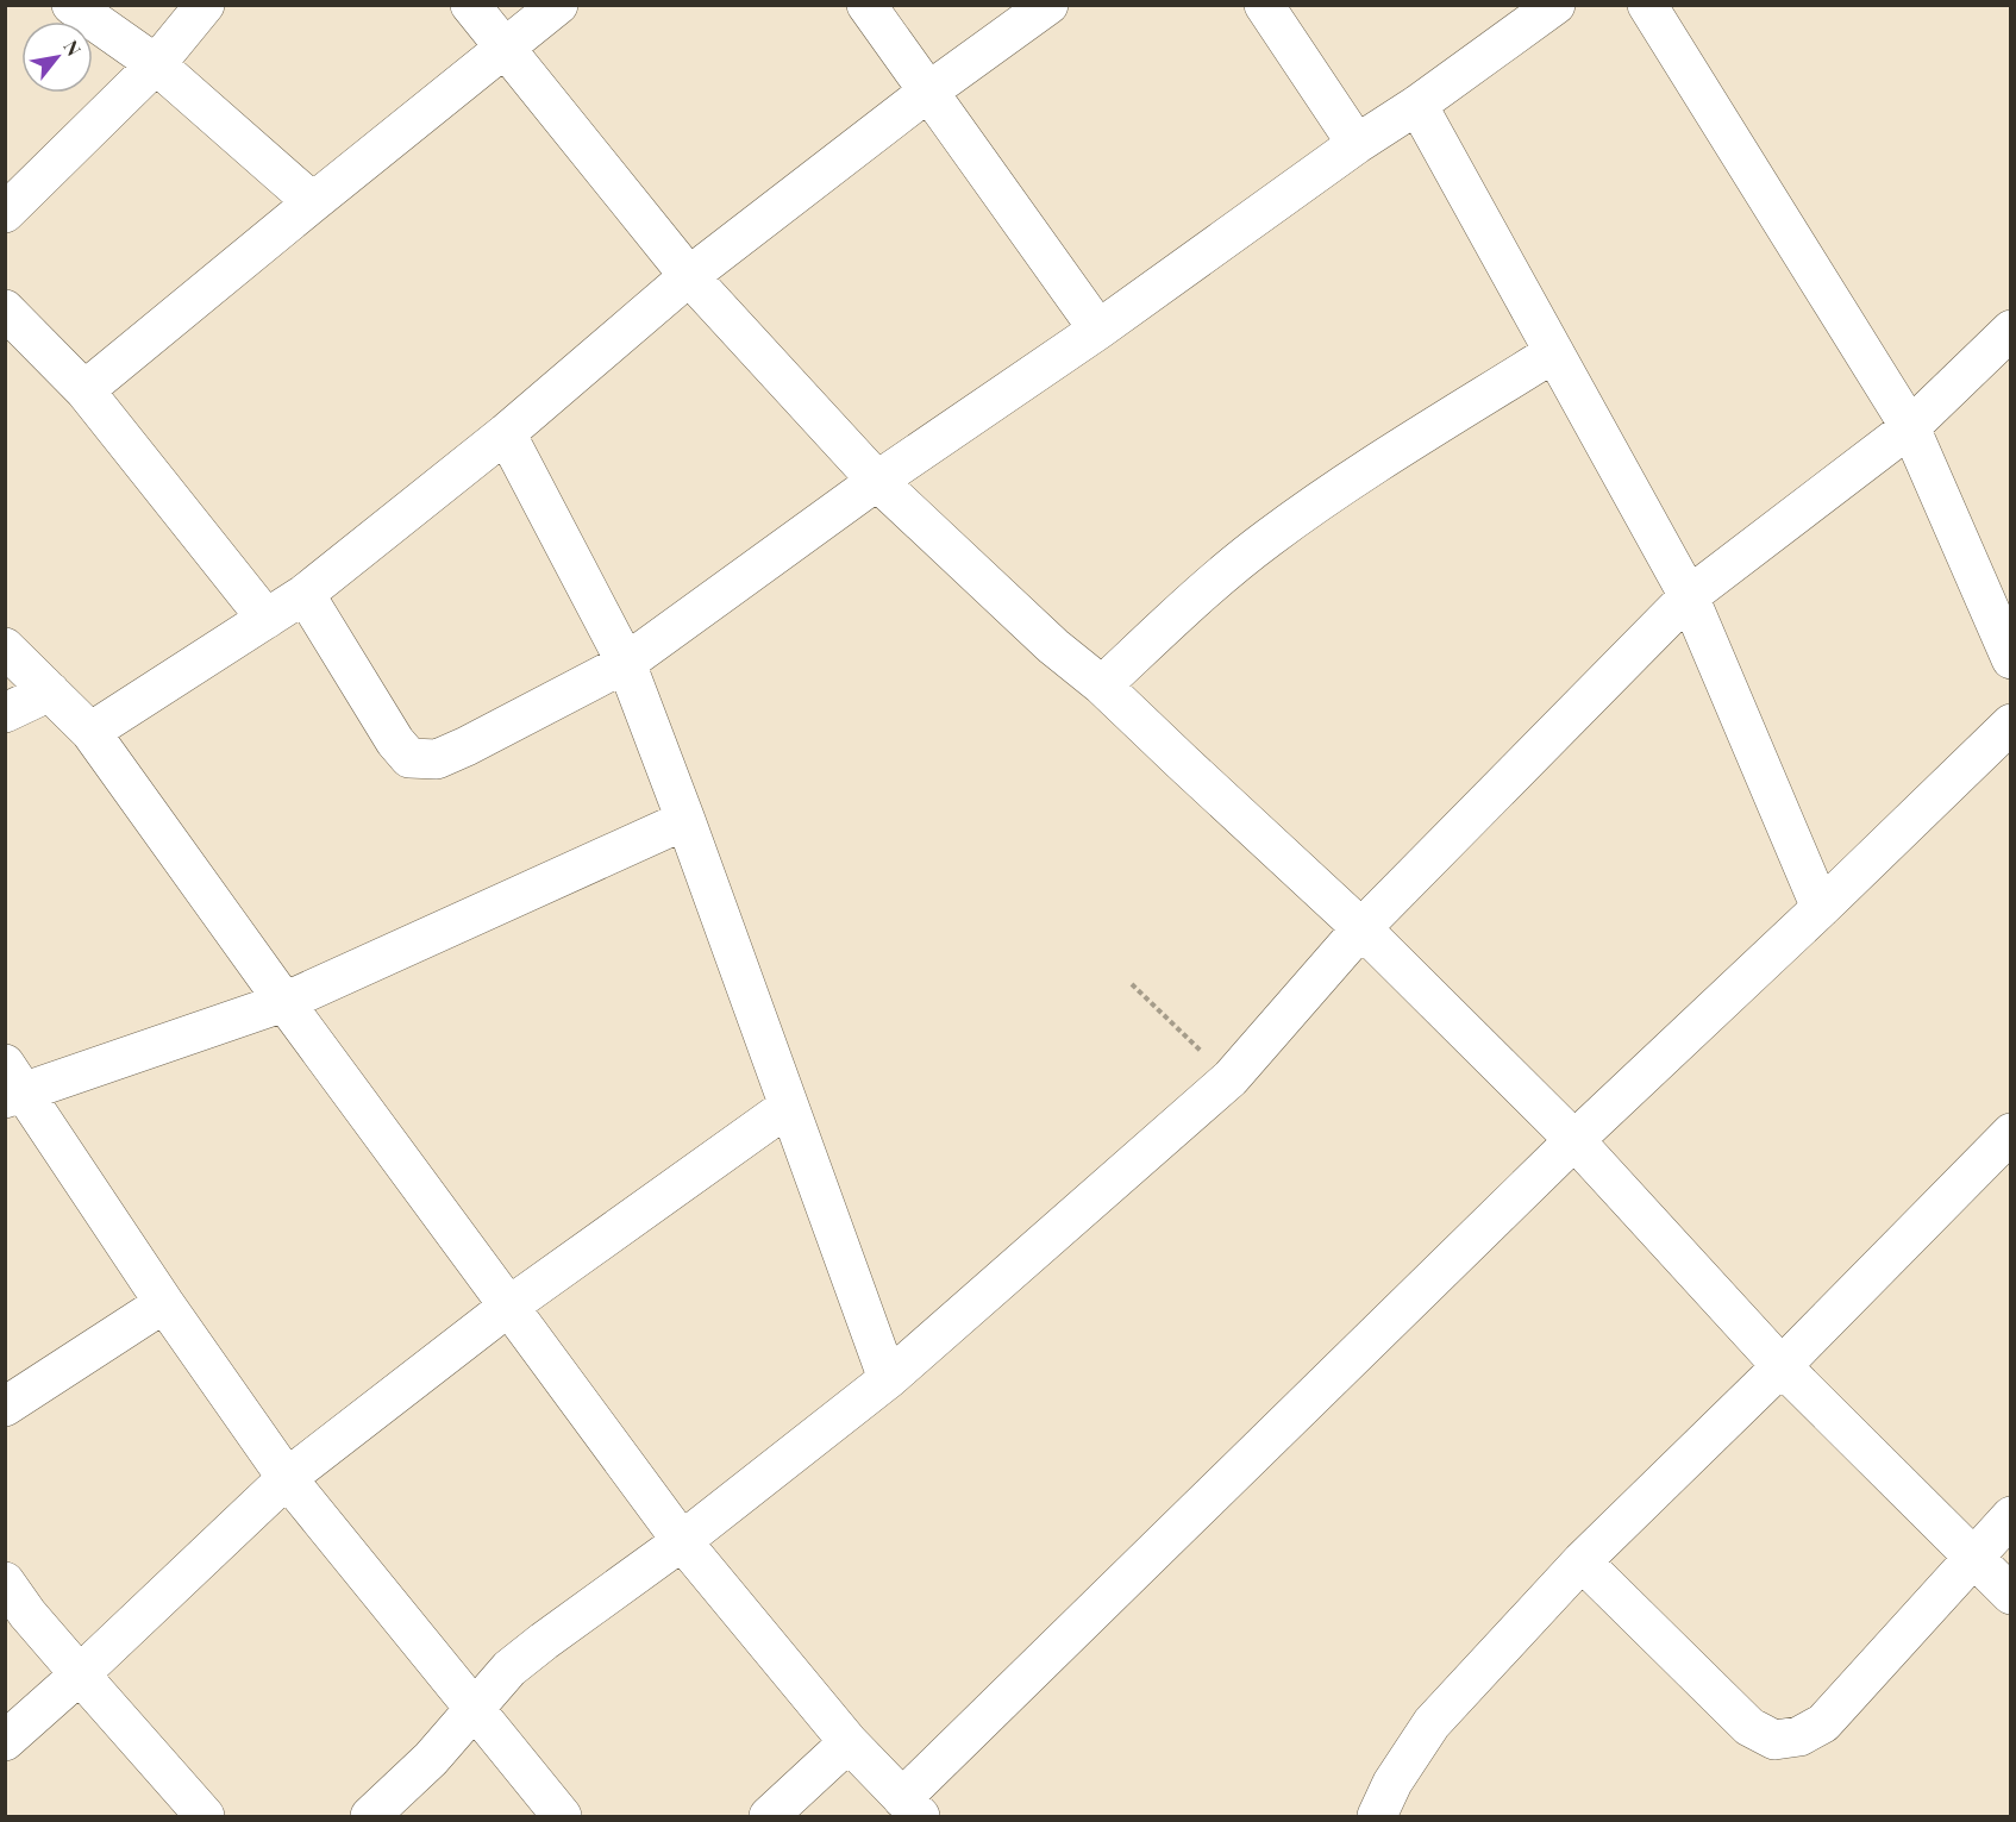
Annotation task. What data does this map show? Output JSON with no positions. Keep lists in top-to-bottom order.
{
  "north": "top right"
}
